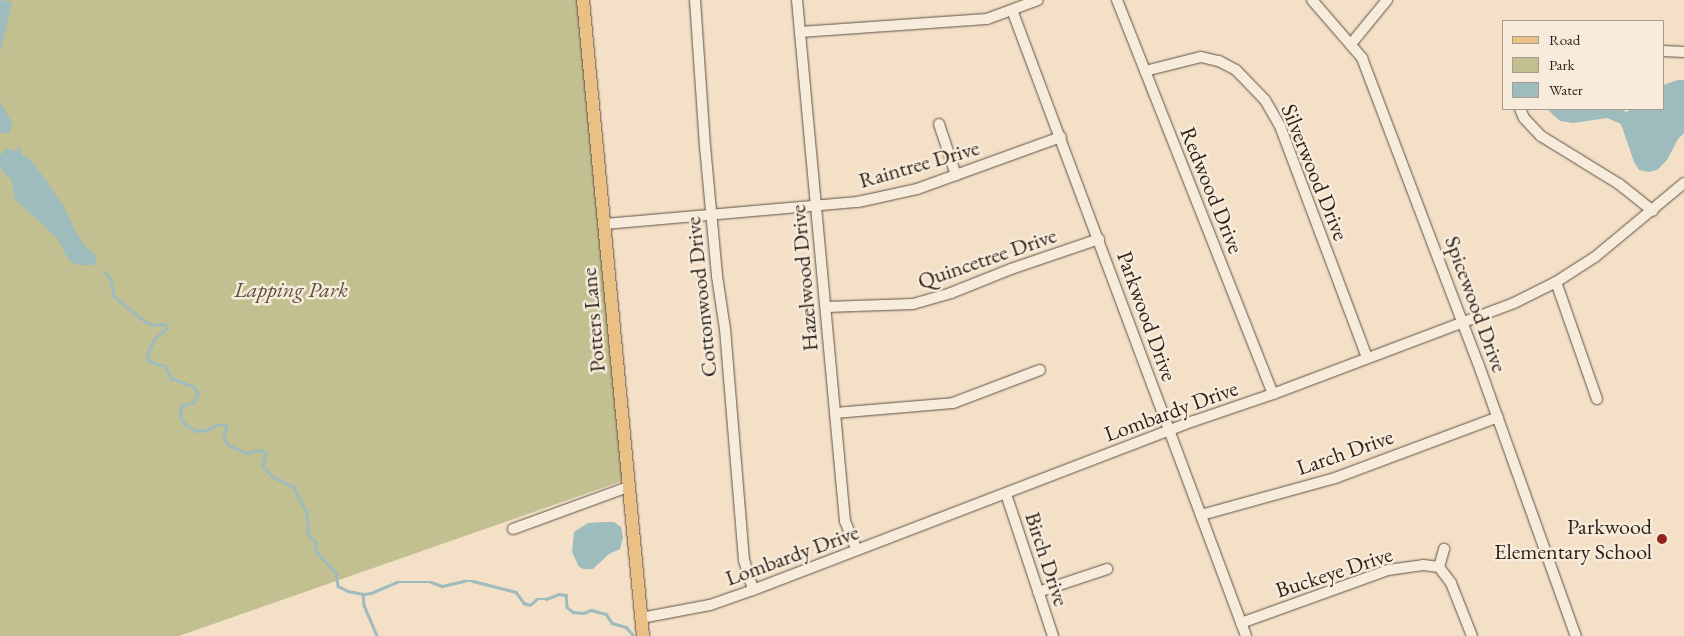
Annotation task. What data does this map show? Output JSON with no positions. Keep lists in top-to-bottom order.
{
  "streets": {
    "main road": ["Potters Lane"],
    "street": [
      "Raintree Drive",
      "Silverwood Drive",
      "Redwood Drive",
      "Quincetree Drive",
      "Hazelwood Drive",
      "Cottonwood Drive",
      "Spicewood Drive",
      "Parkwood Drive",
      "Lombardy Drive",
      "Larch Drive",
      "Birch Drive",
      "Buckeye Drive"
    ]
  },
  "crossings": [
    ["Raintree Drive", "Hazelwood Drive"],
    ["Raintree Drive", "Cottonwood Drive"],
    ["Raintree Drive", "Parkwood Drive"],
    ["Raintree Drive", "Potters Lane"],
    ["Silverwood Drive", "Redwood Drive"],
    ["Silverwood Drive", "Lombardy Drive"],
    ["Redwood Drive", "Lombardy Drive"],
    ["Quincetree Drive", "Hazelwood Drive"],
    ["Quincetree Drive", "Parkwood Drive"],
    ["Hazelwood Drive", "Lombardy Drive"],
    ["Cottonwood Drive", "Lombardy Drive"],
    ["Spicewood Drive", "Lombardy Drive"],
    ["Spicewood Drive", "Larch Drive"],
    ["Parkwood Drive", "Lombardy Drive"],
    ["Parkwood Drive", "Larch Drive"],
    ["Parkwood Drive", "Buckeye Drive"],
    ["Potters Lane", "Lombardy Drive"],
    ["Lombardy Drive", "Birch Drive"]
  ],
  "parks": ["Lapping Park"],
  "places": ["Parkwood Elementary School"],
  "legend": ["Road", "Park", "Water"]
}
